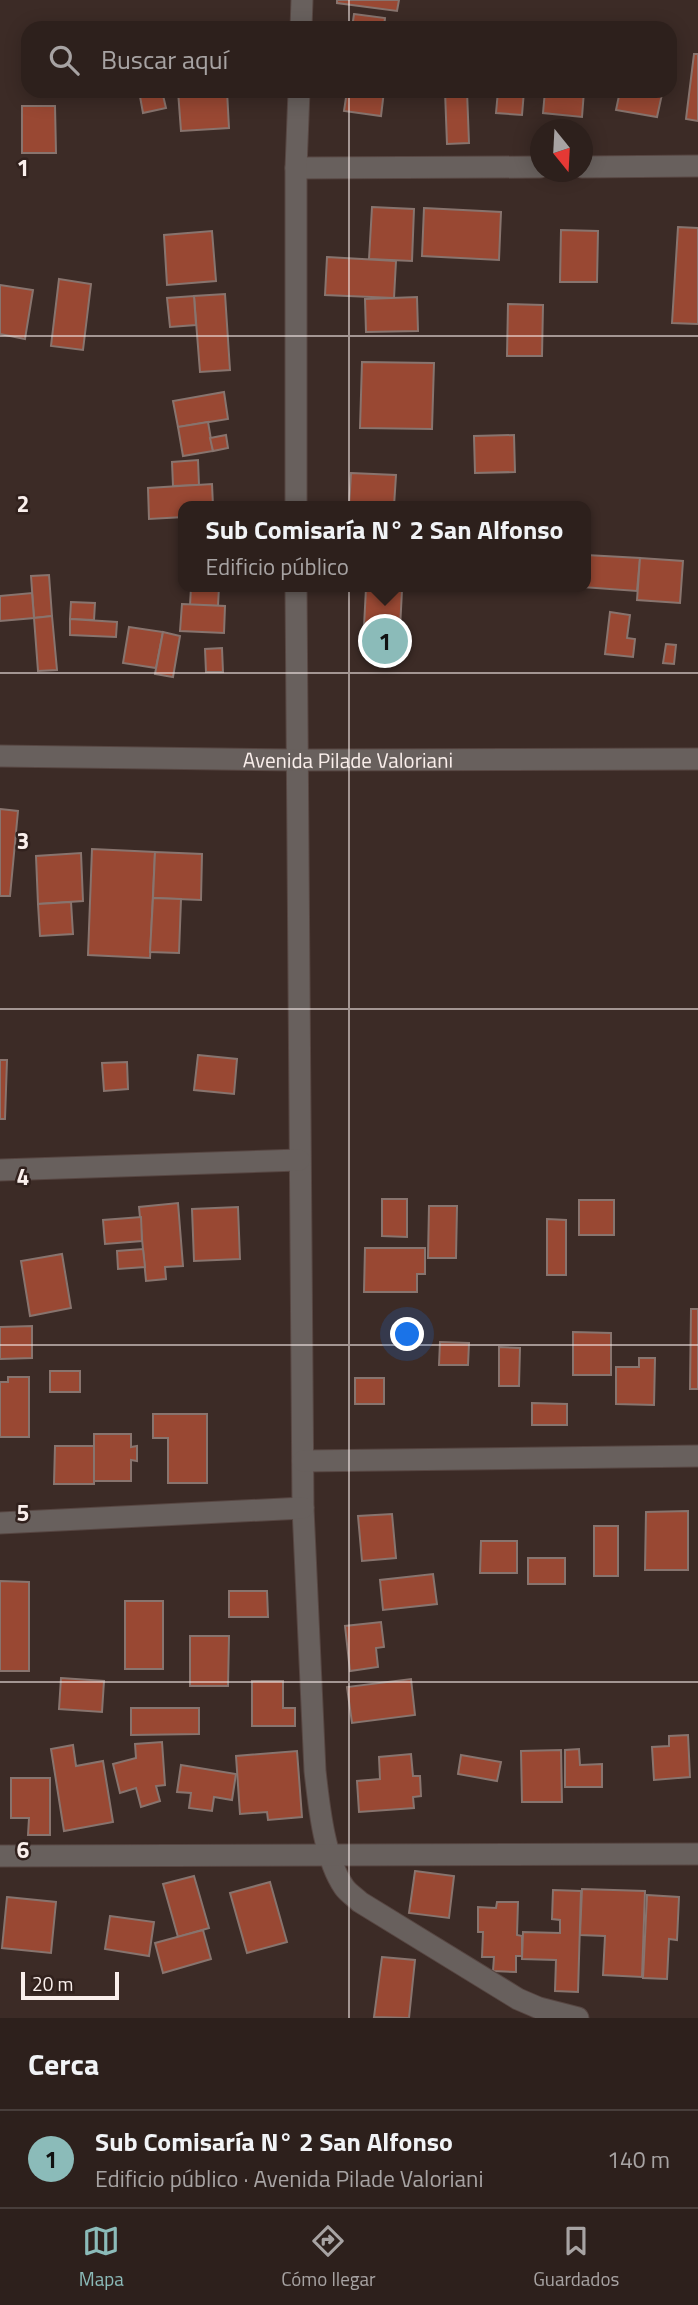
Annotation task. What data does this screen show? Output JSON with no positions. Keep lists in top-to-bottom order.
{
  "streets": {
    "street": ["Avenida Pilade Valoriani"]
  },
  "scale_bar": "20 m",
  "north": "bottom",
  "page": {
    "search": "Buscar aquí",
    "popup": ["Sub Comisaría N° 2 San Alfonso", "Edificio público"],
    "pins": "1",
    "scale": "20 m",
    "heading": "Cerca",
    "list": [
      {
        "mark": "1",
        "name": "Sub Comisaría N° 2 San Alfonso",
        "note": "Edificio público · Avenida Pilade Valoriani",
        "value": "140 m"
      }
    ],
    "nav": ["Mapa", "Cómo llegar", "Guardados"]
  },
  "grid": {
    "rows": [
      "1",
      "2",
      "3",
      "4",
      "5",
      "6"
    ]
  }
}
